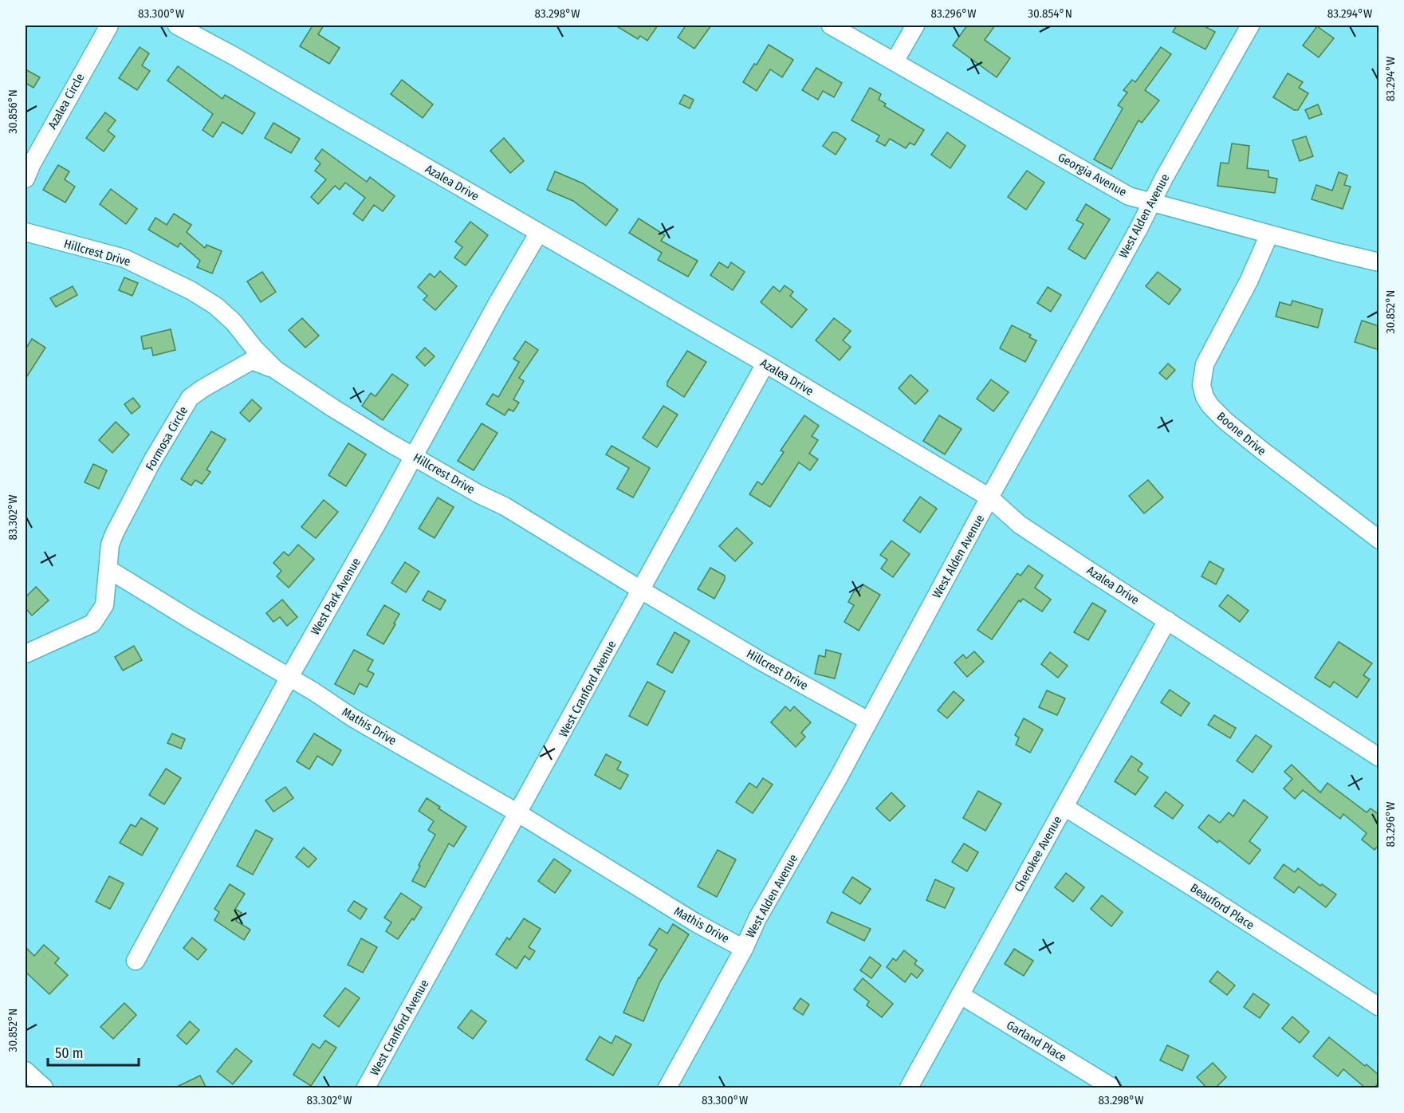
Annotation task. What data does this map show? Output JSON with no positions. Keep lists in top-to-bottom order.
{
  "streets": {
    "street": [
      "Azalea Circle",
      "Georgia Avenue",
      "Azalea Drive",
      "West Alden Avenue",
      "Hillcrest Drive",
      "Boone Drive",
      "Formosa Circle",
      "West Park Avenue",
      "West Cranford Avenue",
      "Mathis Drive",
      "Cherokee Avenue",
      "Beauford Place",
      "Garland Place"
    ]
  },
  "crossings": [
    ["Georgia Avenue", "West Alden Avenue"],
    ["Georgia Avenue", "Boone Drive"],
    ["Azalea Drive", "West Alden Avenue"],
    ["Azalea Drive", "West Park Avenue"],
    ["Azalea Drive", "West Cranford Avenue"],
    ["Azalea Drive", "Cherokee Avenue"],
    ["West Alden Avenue", "Hillcrest Drive"],
    ["West Alden Avenue", "Mathis Drive"],
    ["Hillcrest Drive", "Formosa Circle"],
    ["Hillcrest Drive", "West Park Avenue"],
    ["Hillcrest Drive", "West Cranford Avenue"],
    ["Formosa Circle", "Mathis Drive"],
    ["West Park Avenue", "Mathis Drive"],
    ["West Cranford Avenue", "Mathis Drive"],
    ["Cherokee Avenue", "Beauford Place"],
    ["Cherokee Avenue", "Garland Place"]
  ],
  "scale_bar": "50 m",
  "coordinates": [
    "83.300°W",
    "83.298°W",
    "83.296°W",
    "30.854°N",
    "83.294°W",
    "30.856°N",
    "30.852°N",
    "83.302°W"
  ]
}
